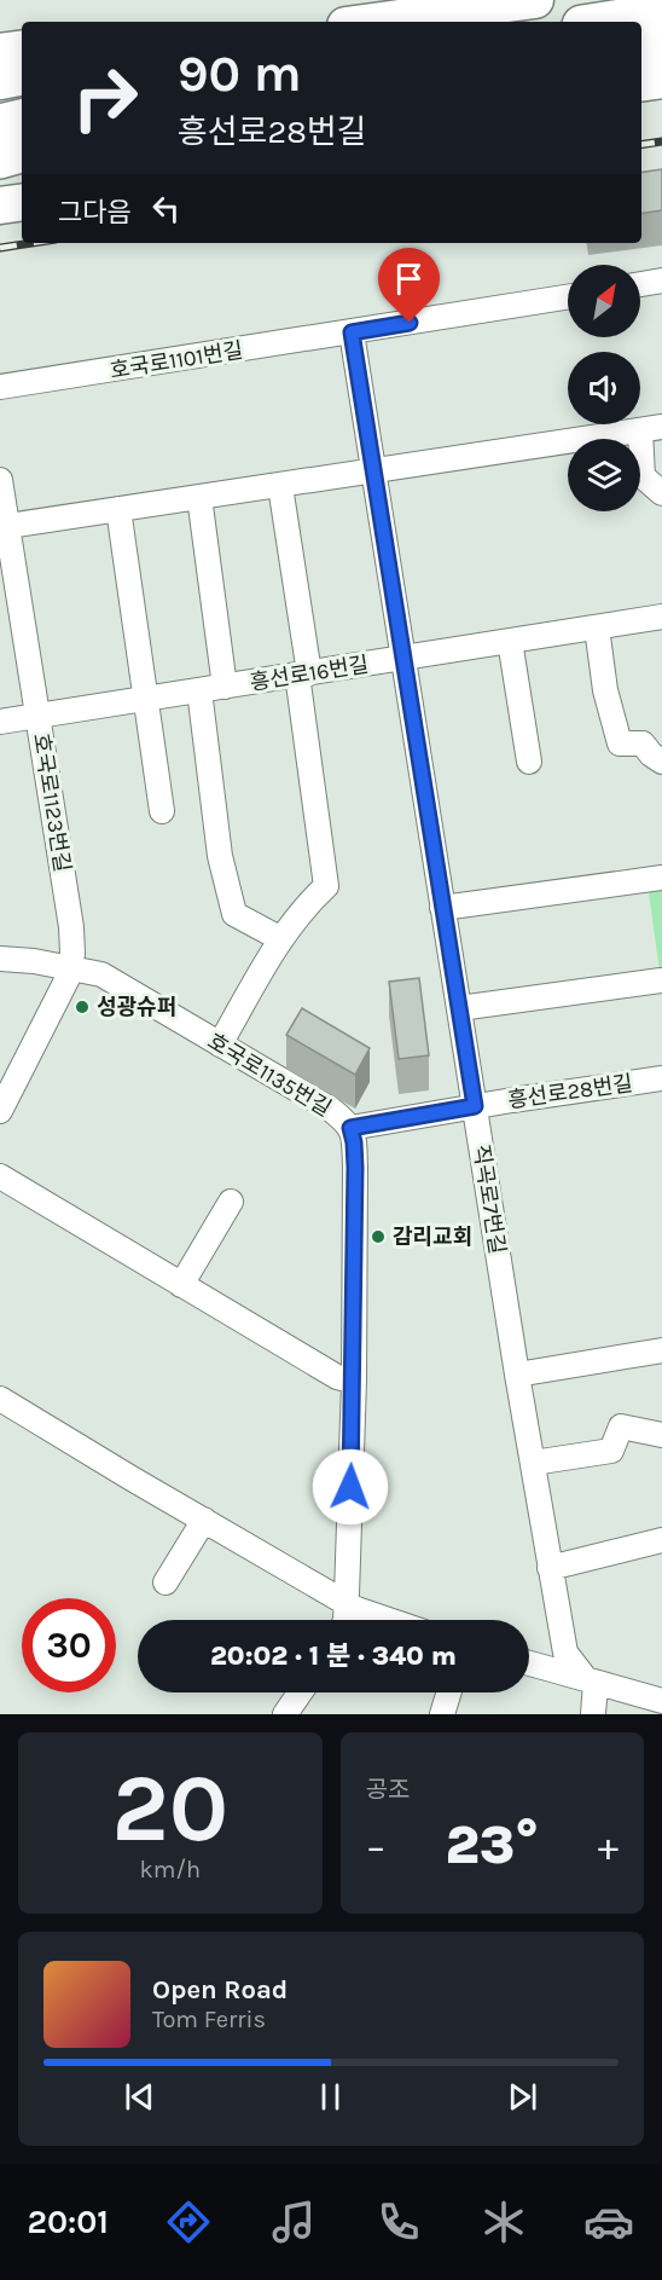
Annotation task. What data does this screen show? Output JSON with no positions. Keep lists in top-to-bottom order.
{
  "streets": {
    "street": [
      "호국로1101번길",
      "흥선로16번길",
      "호국로1123번길",
      "호국로1135번길",
      "흥선로28번길",
      "직곡로7번길"
    ]
  },
  "crossings": [
    ["호국로1101번길", "직곡로7번길"],
    ["흥선로16번길", "호국로1123번길"],
    ["흥선로16번길", "직곡로7번길"],
    ["호국로1123번길", "호국로1135번길"],
    ["호국로1135번길", "흥선로28번길"],
    ["흥선로28번길", "직곡로7번길"]
  ],
  "places": ["성광슈퍼", "감리교회"],
  "north": "top right",
  "page": {
    "turn": ["90 m", "흥선로28번길"],
    "then": "그다음",
    "limit": "30",
    "trip": "20:02 · 1 분 · 340 m",
    "tile": [
      ["20", "km/h"],
      "공조"
    ],
    "heat": ["−", "23°", "+"],
    "song": ["Open Road", "Tom Ferris"],
    "tabs": "20:01"
  }
}
